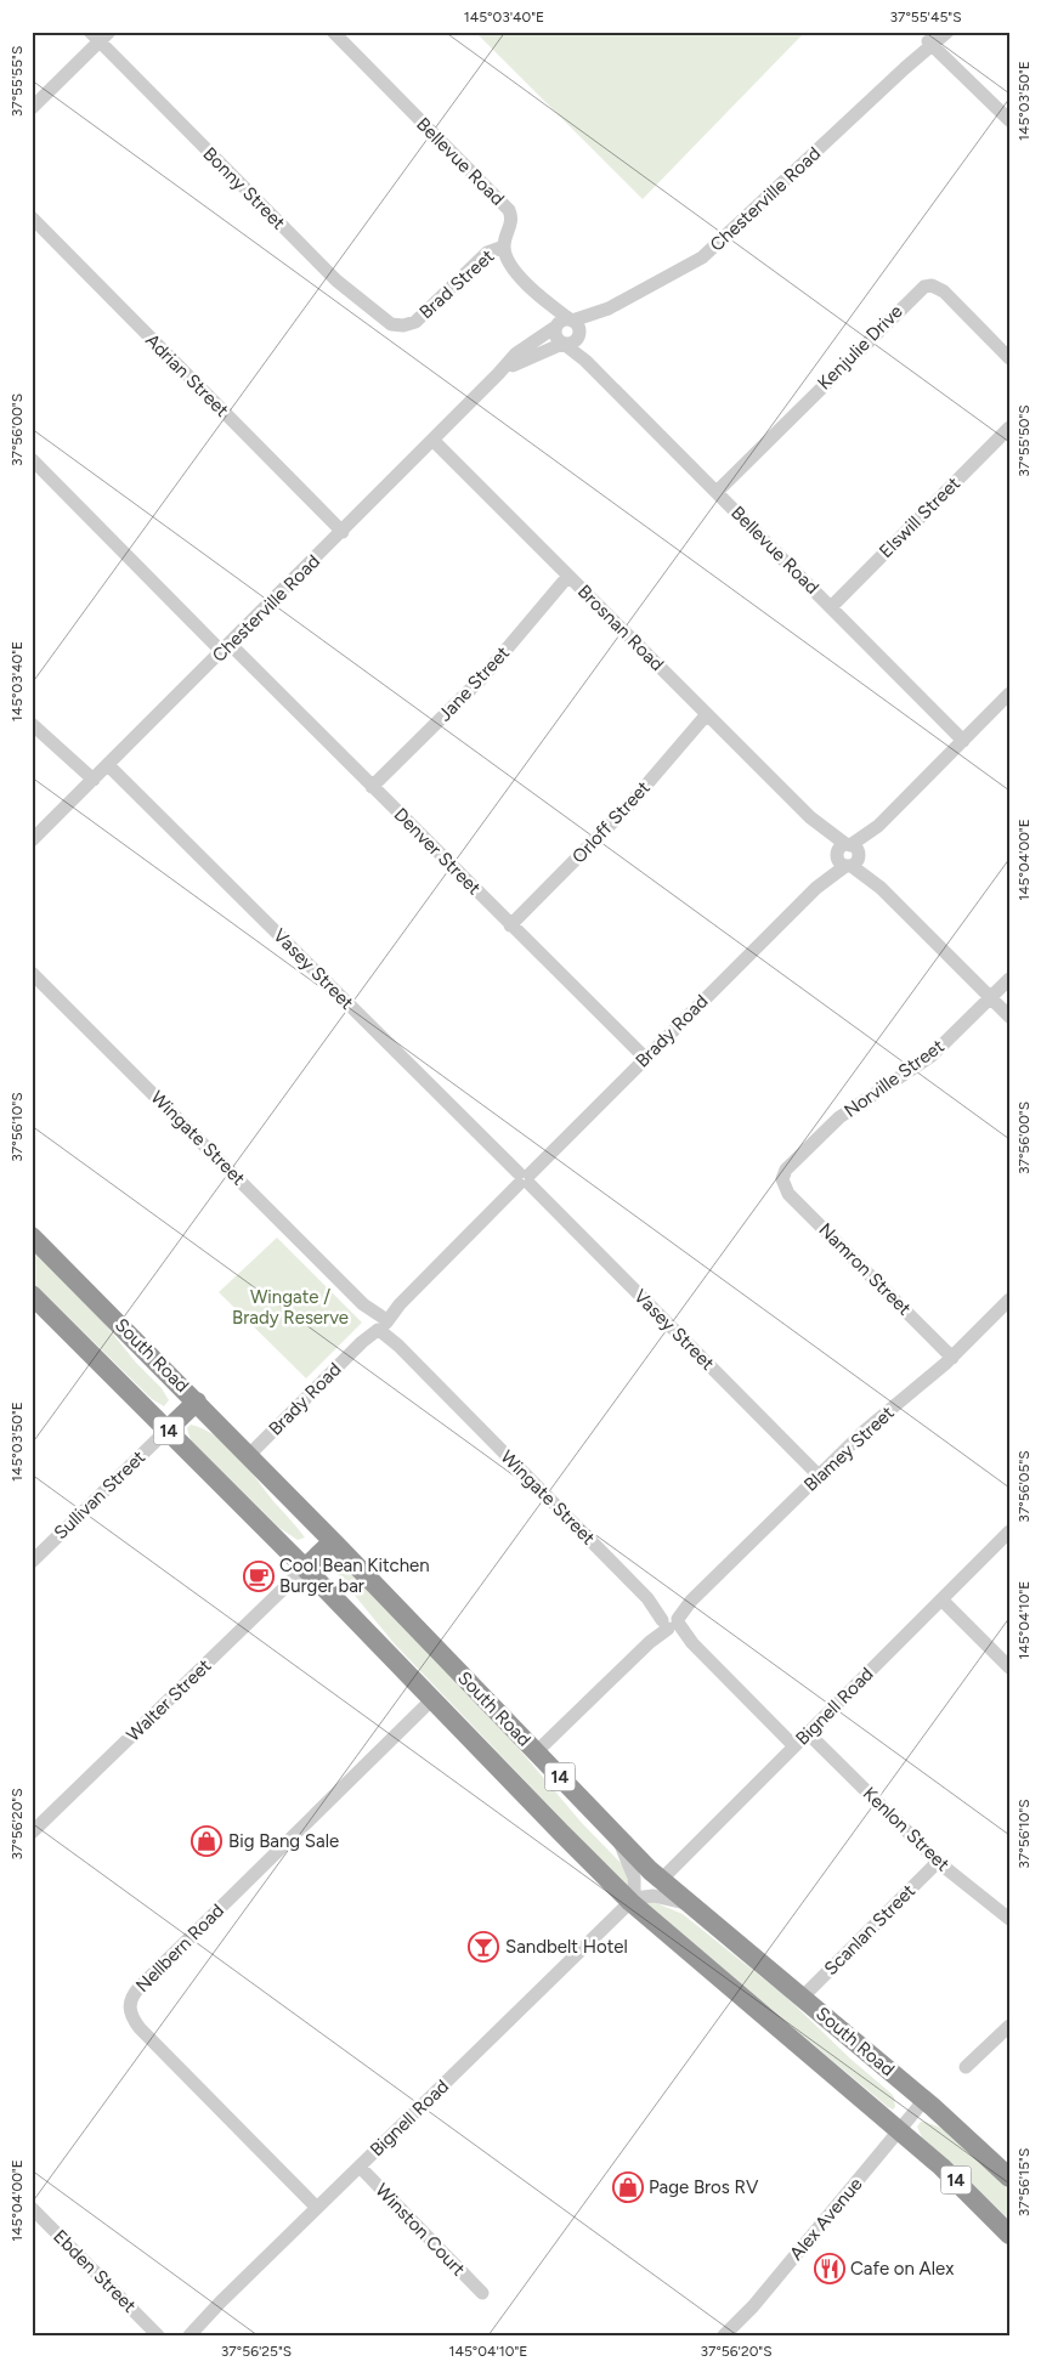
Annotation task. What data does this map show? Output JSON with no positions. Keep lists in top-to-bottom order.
{
  "streets": {
    "highway": ["South Road", "14"],
    "street": [
      "Bellevue Road",
      "Bonny Street",
      "Chesterville Road",
      "Brad Street",
      "Kenjulie Drive",
      "Adrian Street",
      "Elswill Street",
      "Brosnan Road",
      "Jane Street",
      "Orloff Street",
      "Denver Street",
      "Vasey Street",
      "Brady Road",
      "Norville Street",
      "Wingate Street",
      "Namron Street",
      "Blamey Street",
      "Sullivan Street",
      "Walter Street",
      "Bignell Road",
      "Kenlon Street",
      "Scanlan Street",
      "Nellbern Road",
      "Alex Avenue",
      "Winston Court",
      "Ebden Street"
    ]
  },
  "crossings": [
    ["Bellevue Road", "Chesterville Road"],
    ["Bellevue Road", "Brad Street"],
    ["Bellevue Road", "Kenjulie Drive"],
    ["Bellevue Road", "Elswill Street"],
    ["Bellevue Road", "Brady Road"],
    ["Bonny Street", "Brad Street"],
    ["Chesterville Road", "Adrian Street"],
    ["Chesterville Road", "Brosnan Road"],
    ["Chesterville Road", "Denver Street"],
    ["Chesterville Road", "Vasey Street"],
    ["Brosnan Road", "Jane Street"],
    ["Brosnan Road", "Orloff Street"],
    ["Brosnan Road", "Brady Road"],
    ["Brosnan Road", "Norville Street"],
    ["Jane Street", "Denver Street"],
    ["Orloff Street", "Denver Street"],
    ["Denver Street", "Brady Road"],
    ["Vasey Street", "Brady Road"],
    ["Vasey Street", "Blamey Street"],
    ["Brady Road", "Wingate Street"],
    ["Brady Road", "South Road"],
    ["Norville Street", "Namron Street"],
    ["Wingate Street", "Blamey Street"],
    ["Wingate Street", "Bignell Road"],
    ["Namron Street", "Blamey Street"],
    ["South Road", "Blamey Street"],
    ["South Road", "Sullivan Street"],
    ["South Road", "Walter Street"],
    ["South Road", "Bignell Road"],
    ["South Road", "Scanlan Street"],
    ["South Road", "Nellbern Road"],
    ["South Road", "Alex Avenue"],
    ["Bignell Road", "Kenlon Street"],
    ["Bignell Road", "Nellbern Road"],
    ["Bignell Road", "Winston Court"],
    ["Kenlon Street", "Scanlan Street"]
  ],
  "parks": ["Wingate / Brady Reserve"],
  "places": {
    "cafe": ["Cool Bean Kitchen Burger bar"],
    "shop": ["Big Bang Sale", "Page Bros RV"],
    "bar": ["Sandbelt Hotel"],
    "restaurant": ["Cafe on Alex"]
  },
  "coordinates": [
    "145°03'40\"E",
    "37°55'45\"S",
    "37°55'55\"S",
    "145°03'50\"E",
    "37°56'00\"S",
    "37°55'50\"S",
    "145°04'00\"E",
    "37°56'10\"S",
    "37°56'05\"S",
    "145°04'10\"E",
    "37°56'20\"S",
    "37°56'15\"S",
    "37°56'25\"S"
  ]
}
